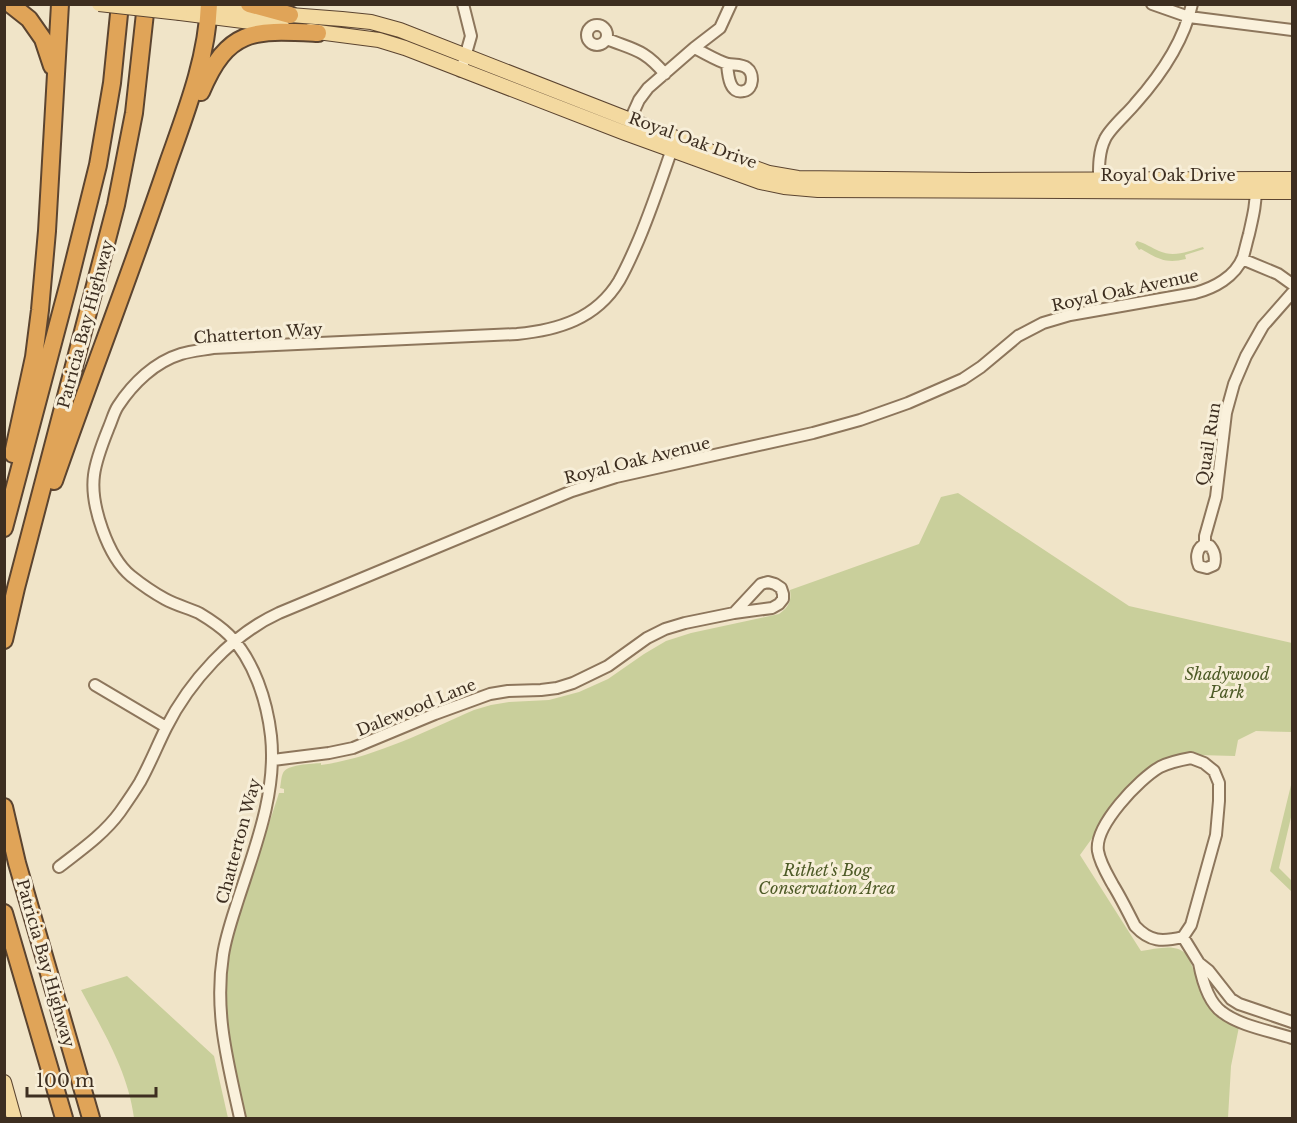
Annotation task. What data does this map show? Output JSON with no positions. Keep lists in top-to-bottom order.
{
  "streets": {
    "highway": ["Patricia Bay Highway"],
    "main road": ["Royal Oak Drive"],
    "street": [
      "Royal Oak Avenue",
      "Chatterton Way",
      "Quail Run",
      "Dalewood Lane"
    ]
  },
  "crossings": [
    ["Royal Oak Drive", "Royal Oak Avenue"],
    ["Royal Oak Drive", "Chatterton Way"],
    ["Royal Oak Avenue", "Chatterton Way"],
    ["Chatterton Way", "Dalewood Lane"]
  ],
  "parks": ["Shadywood Park", "Rithet's Bog Conservation Area"],
  "scale_bar": "100 m"
}
